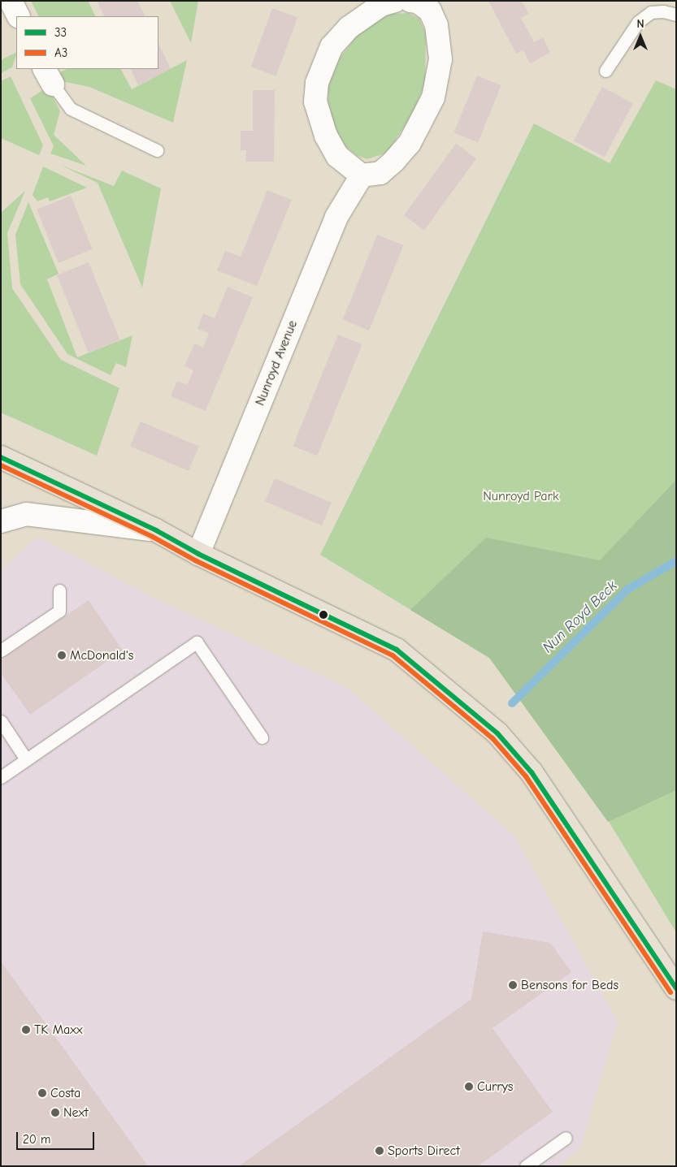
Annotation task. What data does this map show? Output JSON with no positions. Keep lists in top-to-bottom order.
{
  "streets": {
    "street": ["Nunroyd Avenue"]
  },
  "water": ["Nun Royd Beck"],
  "parks": ["Nunroyd Park"],
  "places": [
    "McDonald's",
    "Bensons for Beds",
    "TK Maxx",
    "Currys",
    "Costa",
    "Next",
    "Sports Direct"
  ],
  "lines": ["transit line 33", "transit line A3"],
  "legend": ["33", "A3"],
  "scale_bar": "20 m",
  "north": "top"
}
